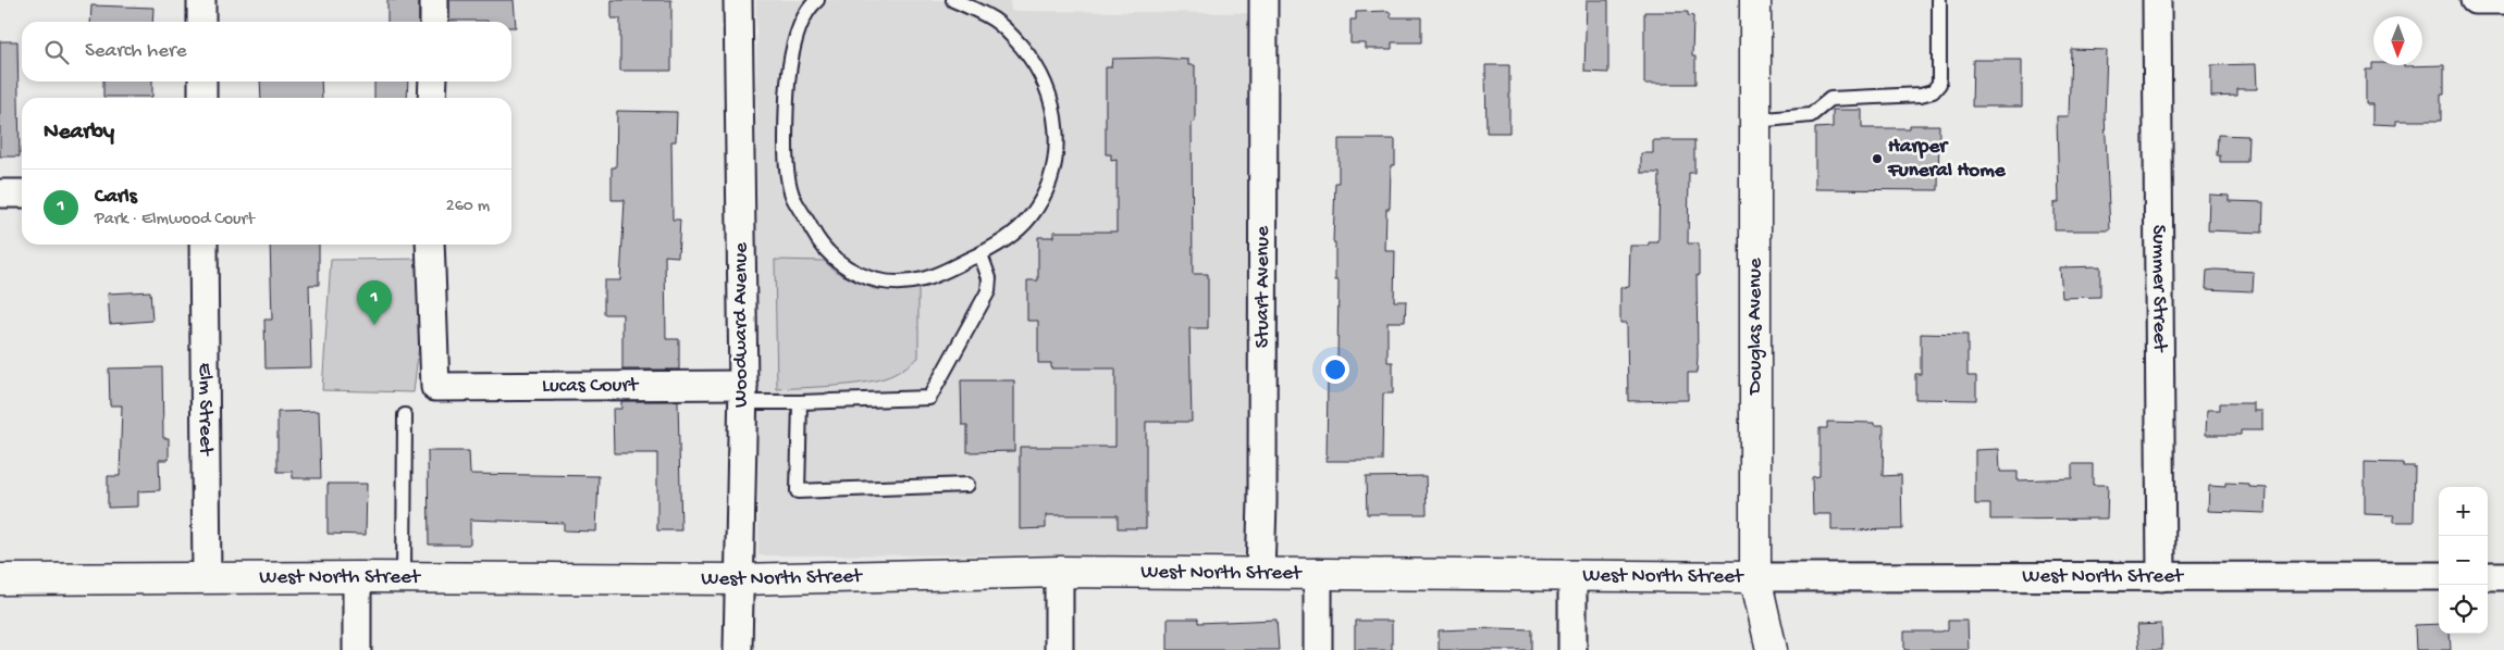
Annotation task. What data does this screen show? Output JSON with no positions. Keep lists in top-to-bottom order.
{
  "streets": {
    "street": [
      "Stuart Avenue",
      "Summer Street",
      "Woodward Avenue",
      "Douglas Avenue",
      "Lucas Court",
      "Elm Street",
      "West North Street"
    ]
  },
  "crossings": [
    ["Stuart Avenue", "West North Street"],
    ["Summer Street", "West North Street"],
    ["Woodward Avenue", "Lucas Court"],
    ["Woodward Avenue", "West North Street"],
    ["Douglas Avenue", "West North Street"],
    ["Elm Street", "West North Street"]
  ],
  "places": ["Harper Funeral Home"],
  "north": "bottom",
  "page": {
    "search": "Search here",
    "heading": "Nearby",
    "list": [
      {
        "mark": "1",
        "name": "Carls",
        "note": "Park · Elmwood Court",
        "value": "260 m"
      }
    ],
    "pins": "1",
    "map_buttons": ["+", "−"]
  }
}
